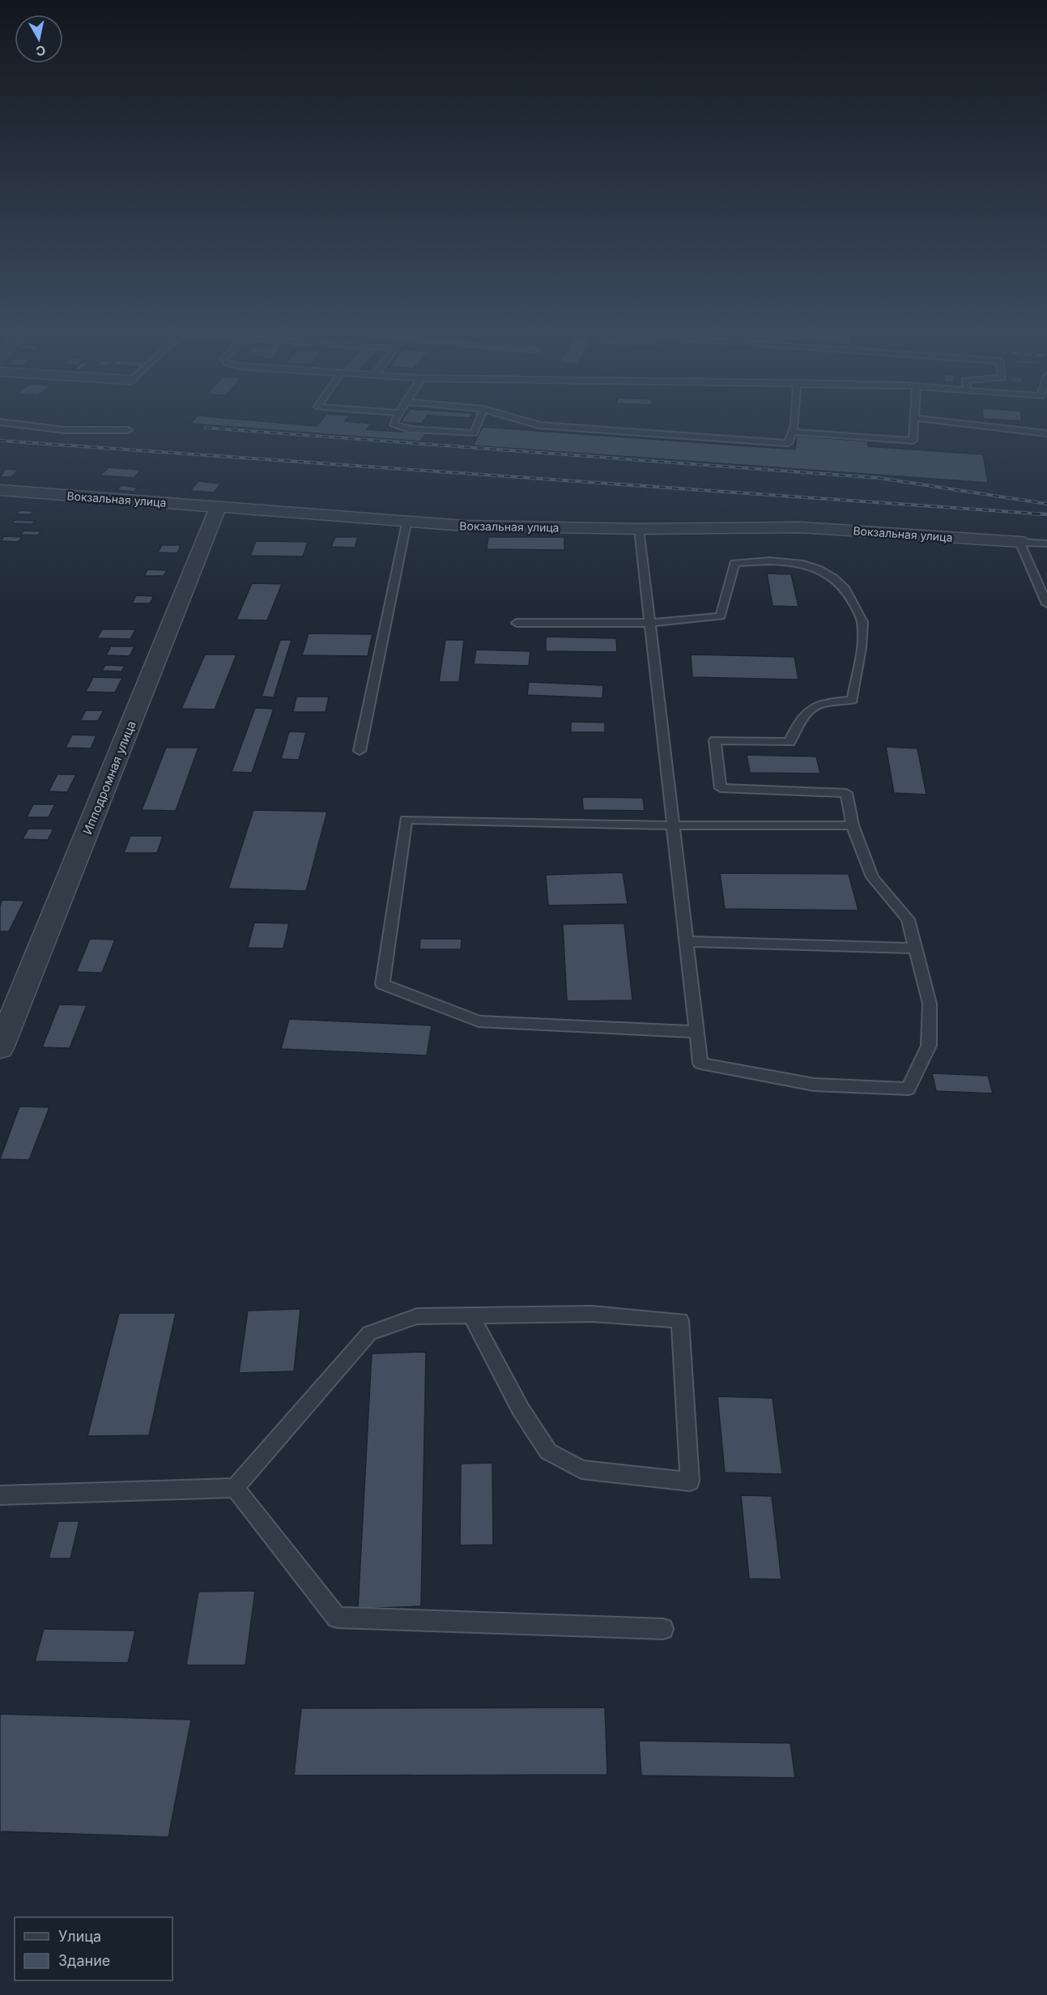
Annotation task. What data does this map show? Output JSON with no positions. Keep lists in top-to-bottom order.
{
  "streets": {
    "street": ["Вокзальная улица", "Ипподромная улица"]
  },
  "crossings": [
    ["Вокзальная улица", "Ипподромная улица"]
  ],
  "legend": ["Улица", "Здание"],
  "north": "bottom"
}
